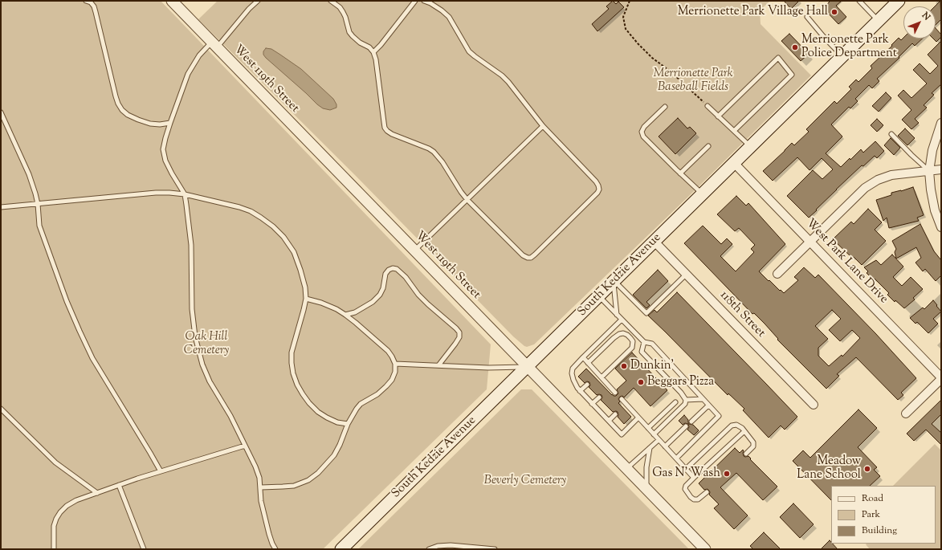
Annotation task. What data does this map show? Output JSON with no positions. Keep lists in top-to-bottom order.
{
  "streets": {
    "main road": ["South Kedzie Avenue"],
    "street": ["West 119th Street", "West Park Lane Drive", "118th Street"]
  },
  "crossings": [
    ["West 119th Street", "South Kedzie Avenue"],
    ["West Park Lane Drive", "South Kedzie Avenue"],
    ["South Kedzie Avenue", "118th Street"]
  ],
  "parks": ["Merrionette Park Baseball Fields", "Oak Hill Cemetery", "Beverly Cemetery"],
  "places": [
    "Merrionette Park Village Hall",
    "Merrionette Park Police Department",
    "Dunkin'",
    "Beggars Pizza",
    "Meadow Lane School",
    "Gas N' Wash"
  ],
  "legend": ["Road", "Park", "Building"],
  "north": "top right"
}
